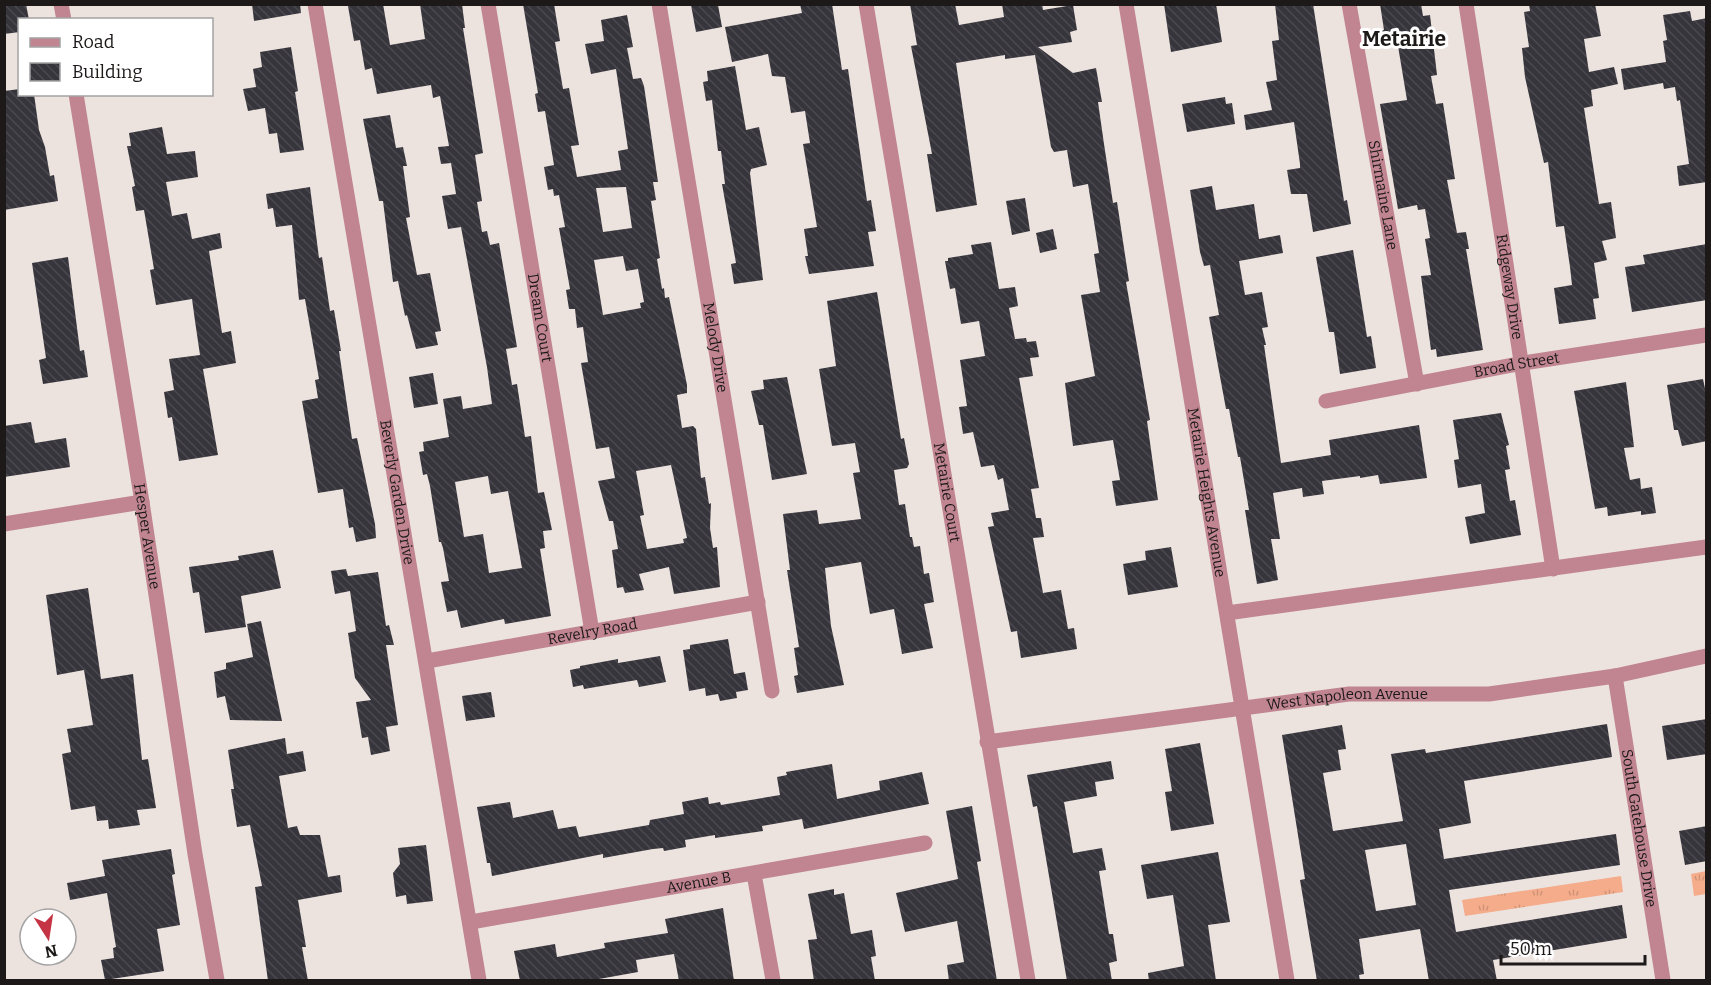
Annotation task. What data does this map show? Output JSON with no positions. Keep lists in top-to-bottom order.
{
  "streets": {
    "street": [
      "Shirmaine Lane",
      "Ridgeway Drive",
      "Dream Court",
      "Melody Drive",
      "Broad Street",
      "Beverly Garden Drive",
      "Metairie Heights Avenue",
      "Metairie Court",
      "Hesper Avenue",
      "Revelry Road",
      "West Napoleon Avenue",
      "South Gatehouse Drive",
      "Avenue B"
    ]
  },
  "crossings": [
    ["Shirmaine Lane", "Broad Street"],
    ["Ridgeway Drive", "Broad Street"],
    ["Dream Court", "Revelry Road"],
    ["Melody Drive", "Revelry Road"],
    ["Beverly Garden Drive", "Revelry Road"],
    ["Beverly Garden Drive", "Avenue B"],
    ["Metairie Heights Avenue", "West Napoleon Avenue"],
    ["Metairie Court", "West Napoleon Avenue"],
    ["West Napoleon Avenue", "South Gatehouse Drive"]
  ],
  "districts": ["Metairie"],
  "legend": ["Road", "Building"],
  "scale_bar": "50 m",
  "north": "bottom"
}
